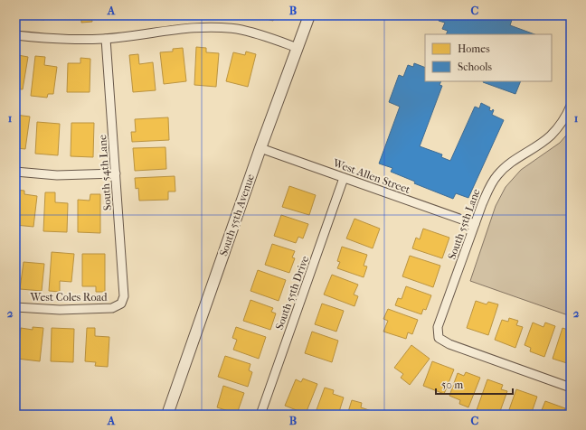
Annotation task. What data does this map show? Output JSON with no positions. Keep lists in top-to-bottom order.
{
  "streets": {
    "street": [
      "South 54th Lane",
      "West Allen Street",
      "South 55th Avenue",
      "South 55th Lane",
      "South 55th Drive",
      "West Coles Road"
    ]
  },
  "crossings": [
    ["South 54th Lane", "West Coles Road"],
    ["West Allen Street", "South 55th Avenue"],
    ["West Allen Street", "South 55th Lane"],
    ["West Allen Street", "South 55th Drive"]
  ],
  "legend": ["Homes", "Schools"],
  "scale_bar": "50 m",
  "grid": {
    "columns": ["A", "B", "C"],
    "rows": ["1", "2"]
  }
}
